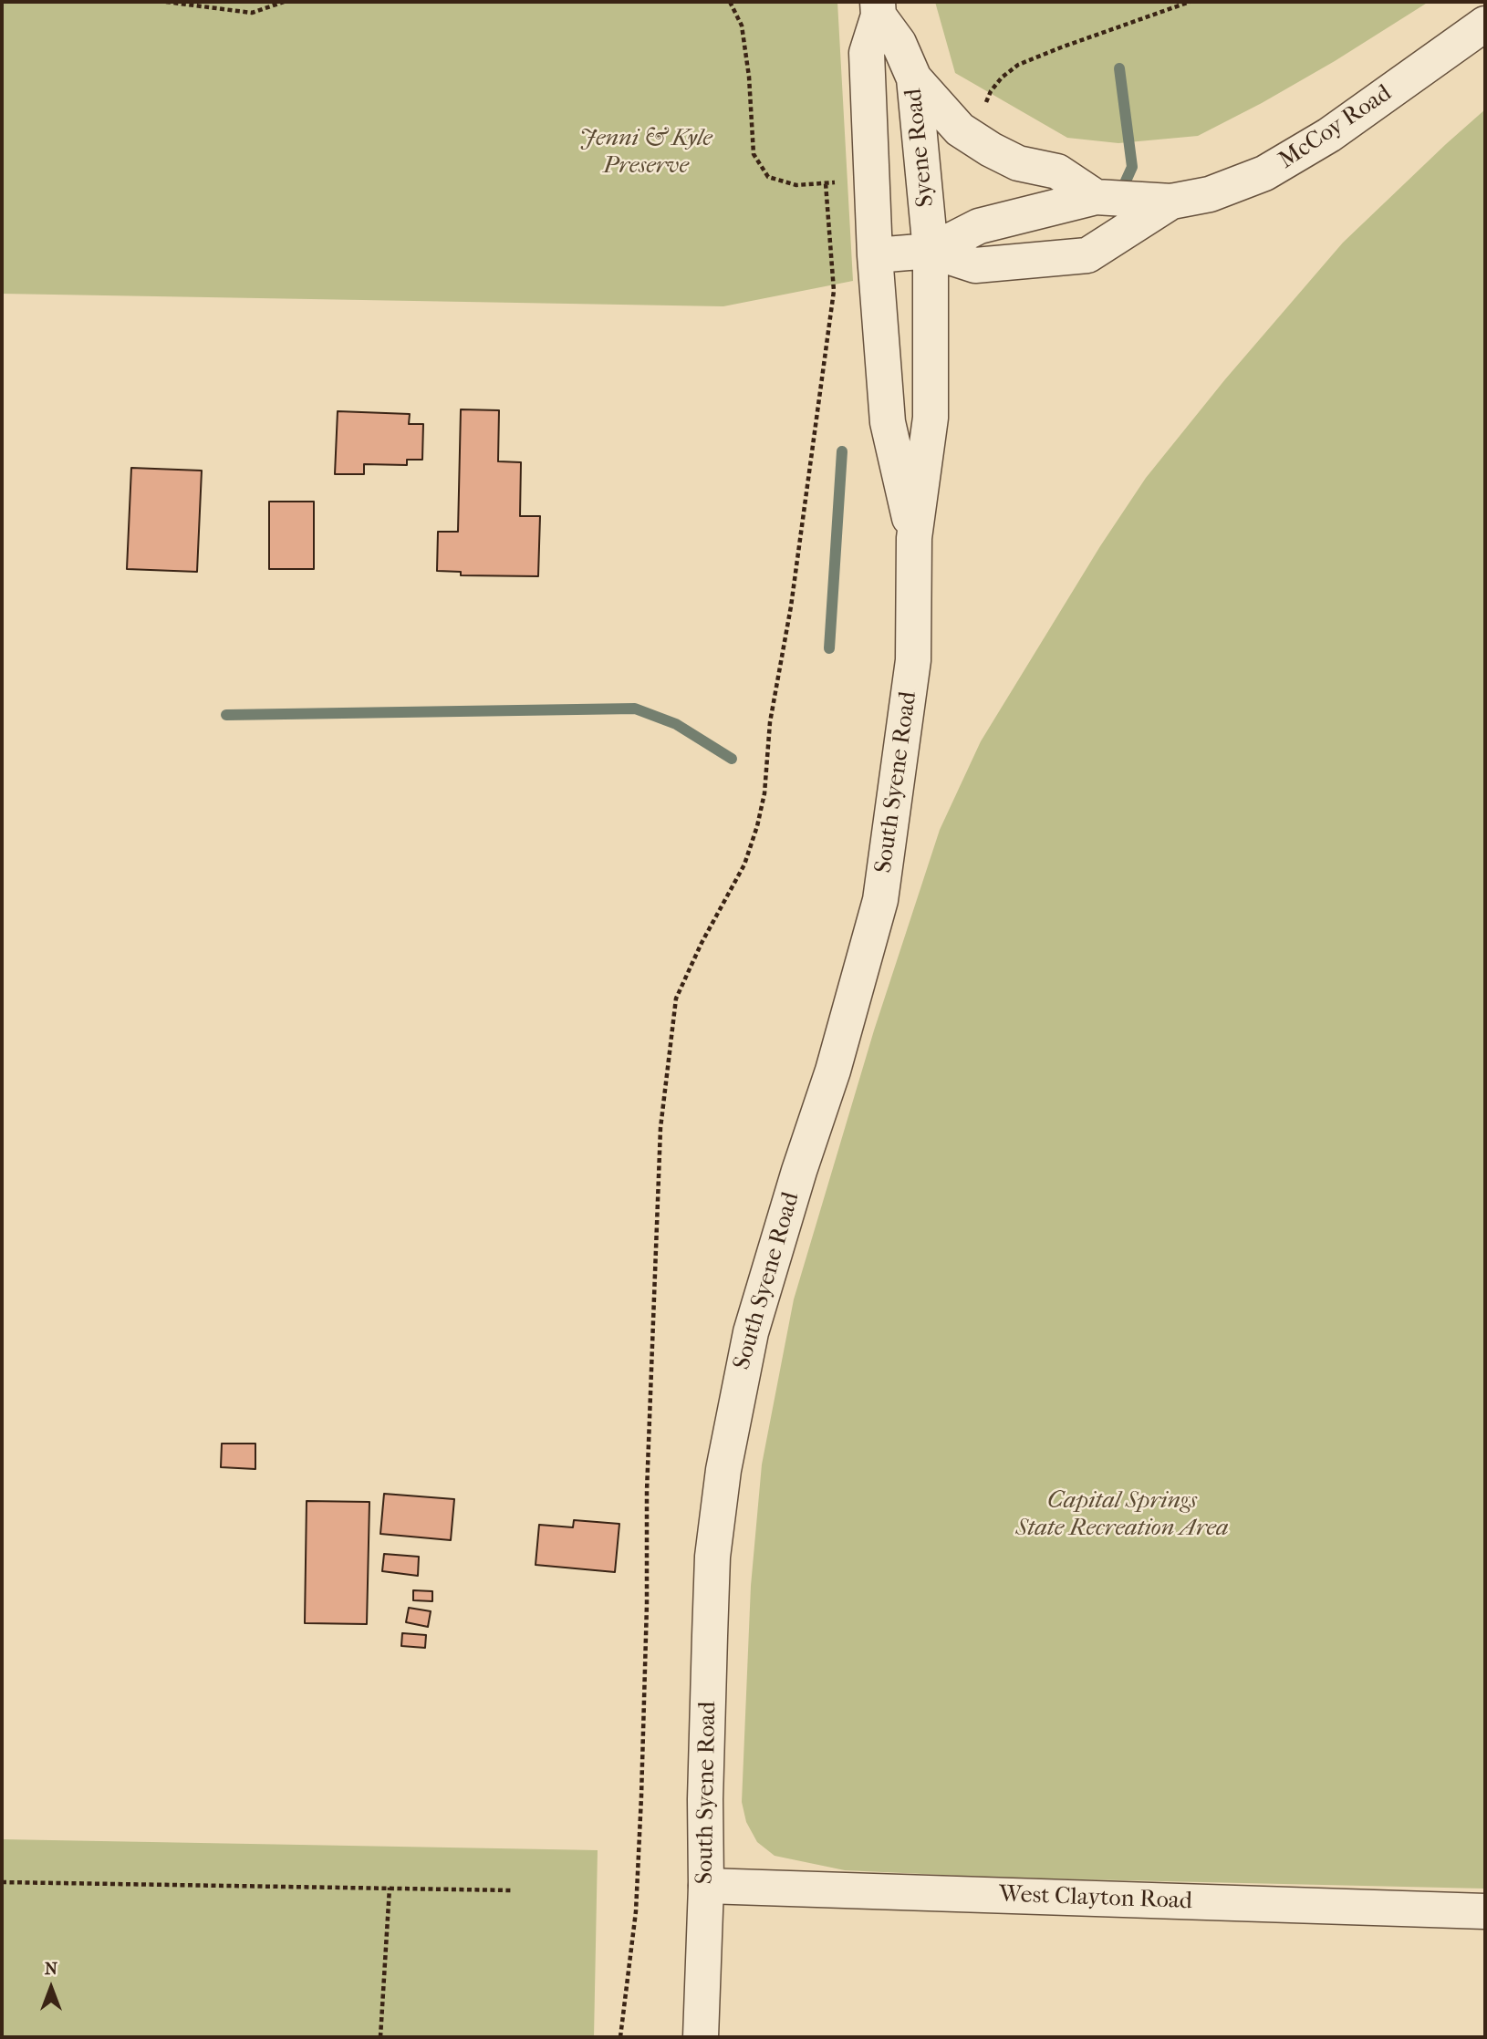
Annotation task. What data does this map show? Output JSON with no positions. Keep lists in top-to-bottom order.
{
  "streets": {
    "street": [
      "McCoy Road",
      "Syene Road",
      "South Syene Road",
      "West Clayton Road"
    ]
  },
  "crossings": [
    ["McCoy Road", "Syene Road"],
    ["McCoy Road", "South Syene Road"],
    ["Syene Road", "South Syene Road"],
    ["South Syene Road", "West Clayton Road"]
  ],
  "parks": ["Jenni & Kyle Preserve", "Capital Springs State Recreation Area"],
  "north": "top"
}
